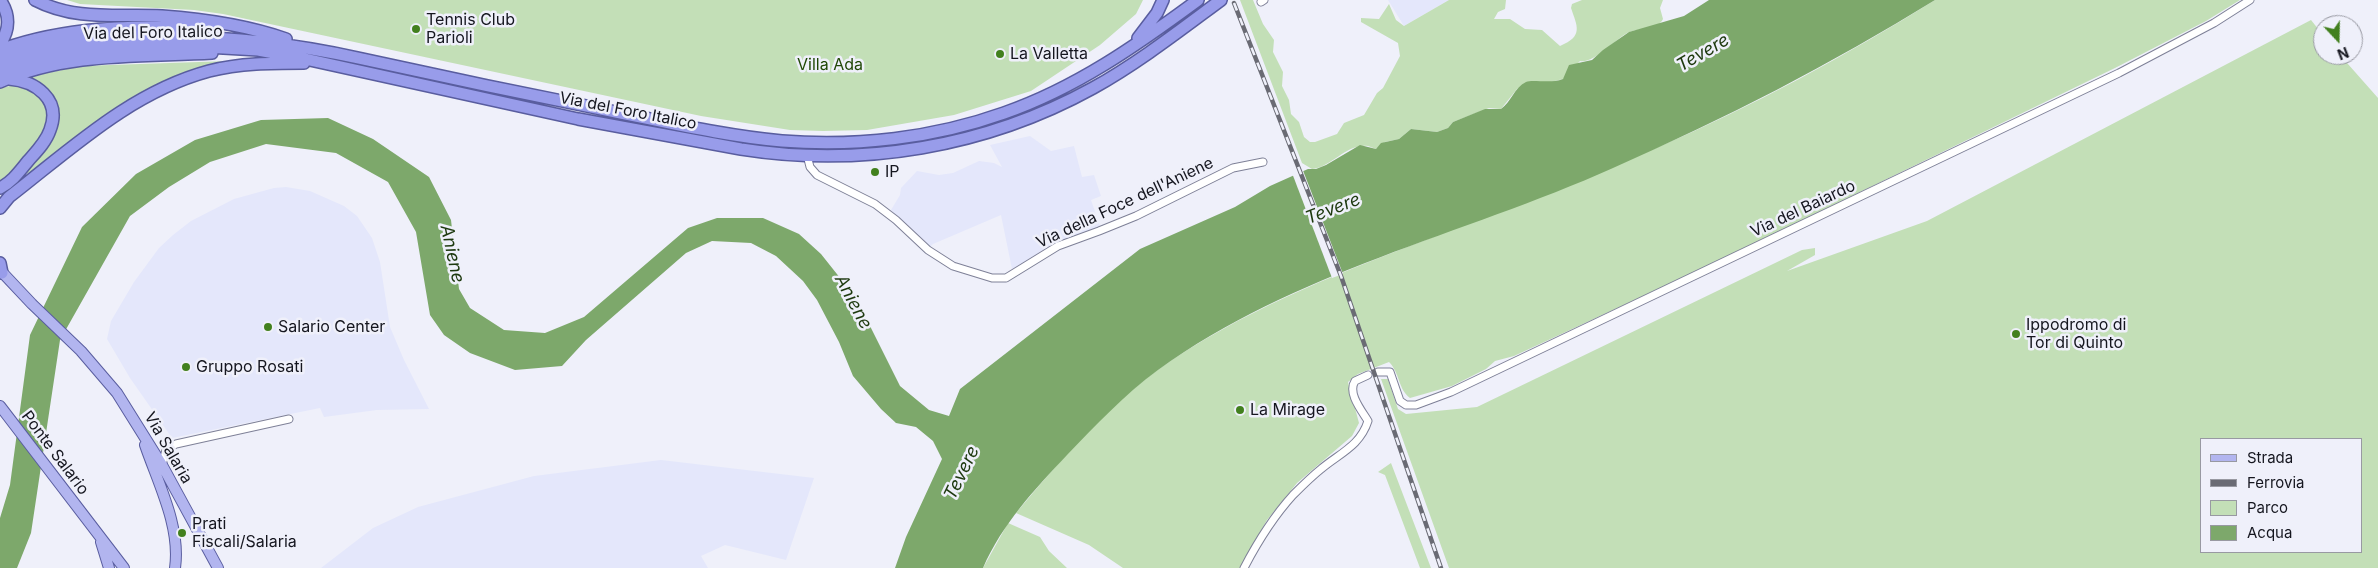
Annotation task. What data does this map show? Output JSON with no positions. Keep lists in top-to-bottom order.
{
  "streets": {
    "highway": ["Via del Foro Italico"],
    "main road": ["Via Salaria", "Ponte Salario"],
    "street": ["Via della Foce dell'Aniene", "Via del Baiardo"]
  },
  "crossings": [
    ["Via del Foro Italico", "Via della Foce dell'Aniene"]
  ],
  "water": ["Tevere", "Aniene"],
  "parks": ["Villa Ada"],
  "places": [
    "Tennis Club Parioli",
    "La Valletta",
    "IP",
    "Salario Center",
    "Ippodromo di Tor di Quinto",
    "Gruppo Rosati",
    "La Mirage",
    "Prati Fiscali/Salaria"
  ],
  "legend": [
    "Strada",
    "Ferrovia",
    "Parco",
    "Acqua"
  ],
  "north": "bottom"
}
